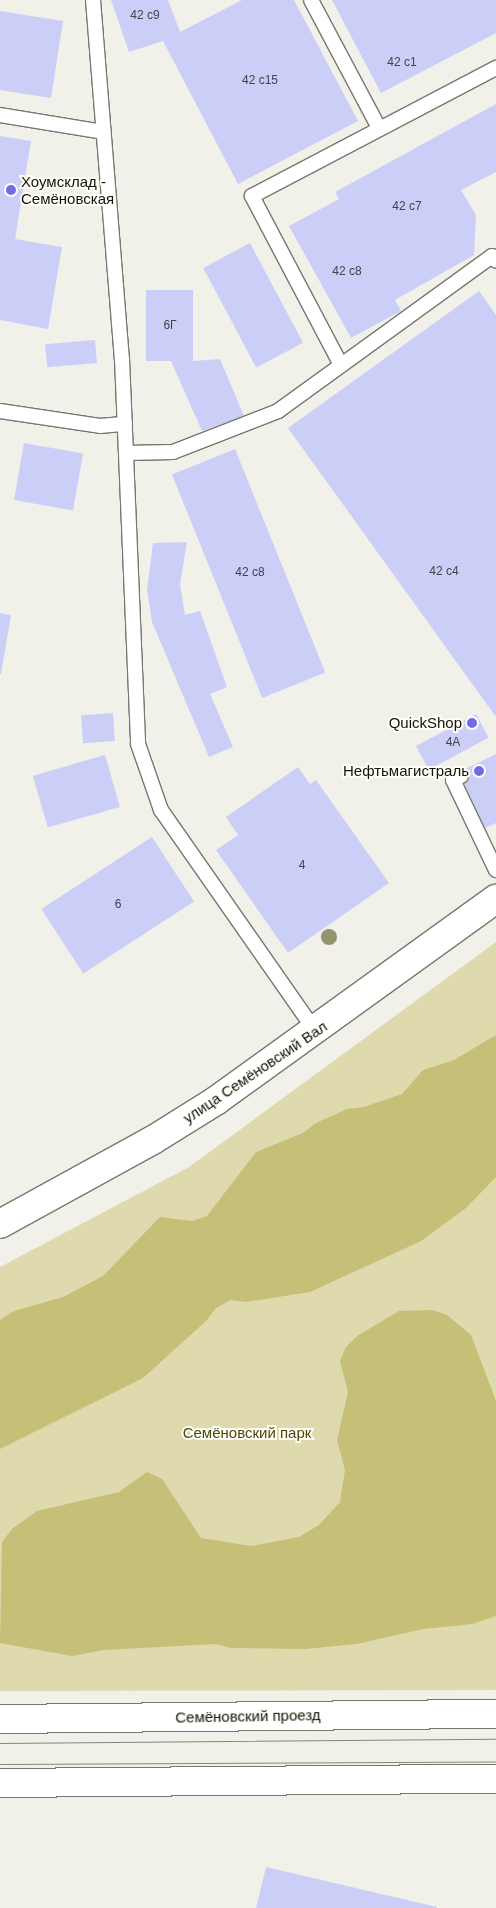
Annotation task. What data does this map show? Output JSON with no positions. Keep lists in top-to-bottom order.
{
  "streets": {
    "main road": ["улица Семёновский Вал", "Семёновский проезд"]
  },
  "parks": ["Семёновский парк"],
  "places": ["Хоумсклад - Семёновская", "QuickShop", "Нефтьмагистраль"],
  "house_numbers": [
    "42 c9",
    "42 с1",
    "42 c15",
    "42 c7",
    "42 с8",
    "6Г",
    "42 с4",
    "42 с8",
    "4А",
    "4",
    "6"
  ]
}
